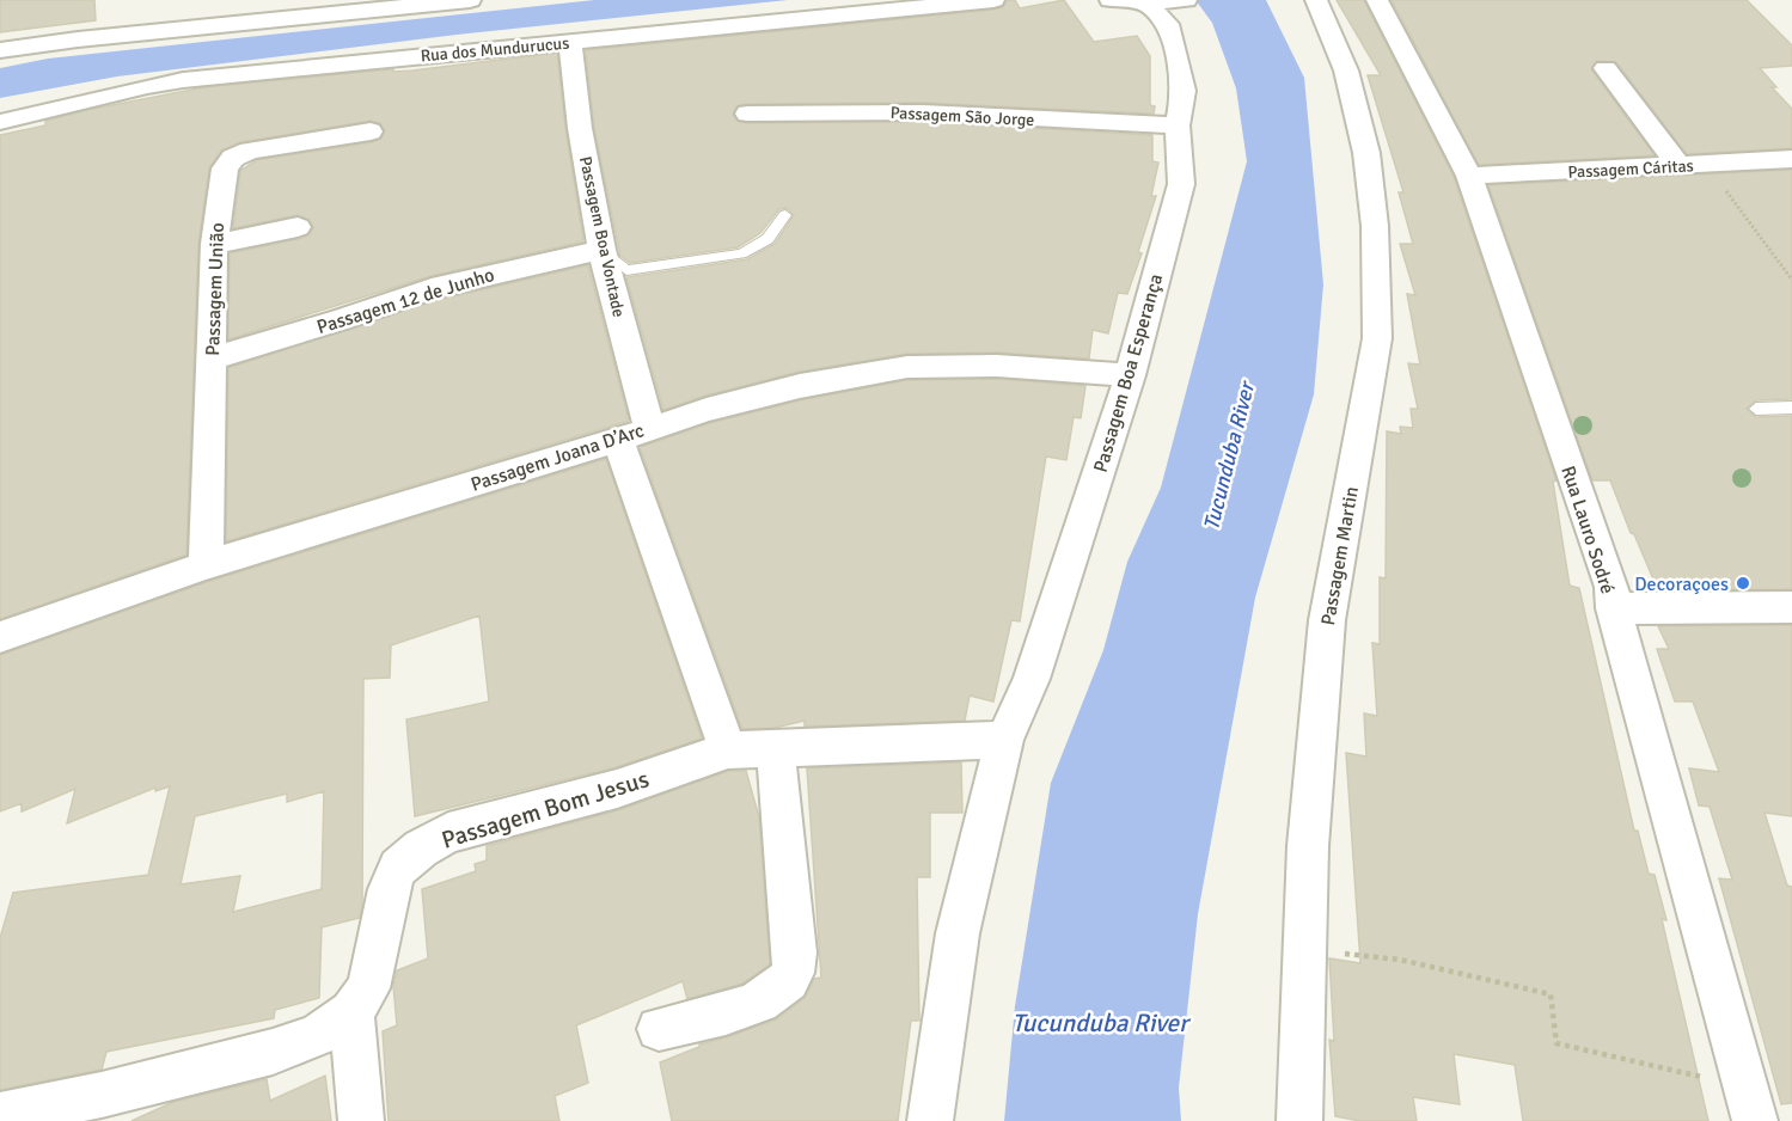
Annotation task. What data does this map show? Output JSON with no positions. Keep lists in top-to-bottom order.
{
  "streets": {
    "street": [
      "Rua dos Mundurucus",
      "Passagem São Jorge",
      "Passagem Cáritas",
      "Passagem Boa Vontade",
      "Passagem União",
      "Passagem 12 de Junho",
      "Passagem Boa Esperança",
      "Passagem Joana D’Arc",
      "Rua Lauro Sodré",
      "Passagem Martin",
      "Passagem Bom Jesus"
    ]
  },
  "crossings": [
    ["Rua dos Mundurucus", "Passagem Boa Vontade"],
    ["Passagem São Jorge", "Passagem Boa Esperança"],
    ["Passagem Cáritas", "Rua Lauro Sodré"],
    ["Passagem Boa Vontade", "Passagem 12 de Junho"],
    ["Passagem Boa Vontade", "Passagem Joana D’Arc"],
    ["Passagem Boa Vontade", "Passagem Bom Jesus"],
    ["Passagem União", "Passagem 12 de Junho"],
    ["Passagem União", "Passagem Joana D’Arc"],
    ["Passagem Boa Esperança", "Passagem Joana D’Arc"],
    ["Passagem Boa Esperança", "Passagem Bom Jesus"]
  ],
  "water": ["Tucunduba River"],
  "places": ["Decoraçoes"]
}
